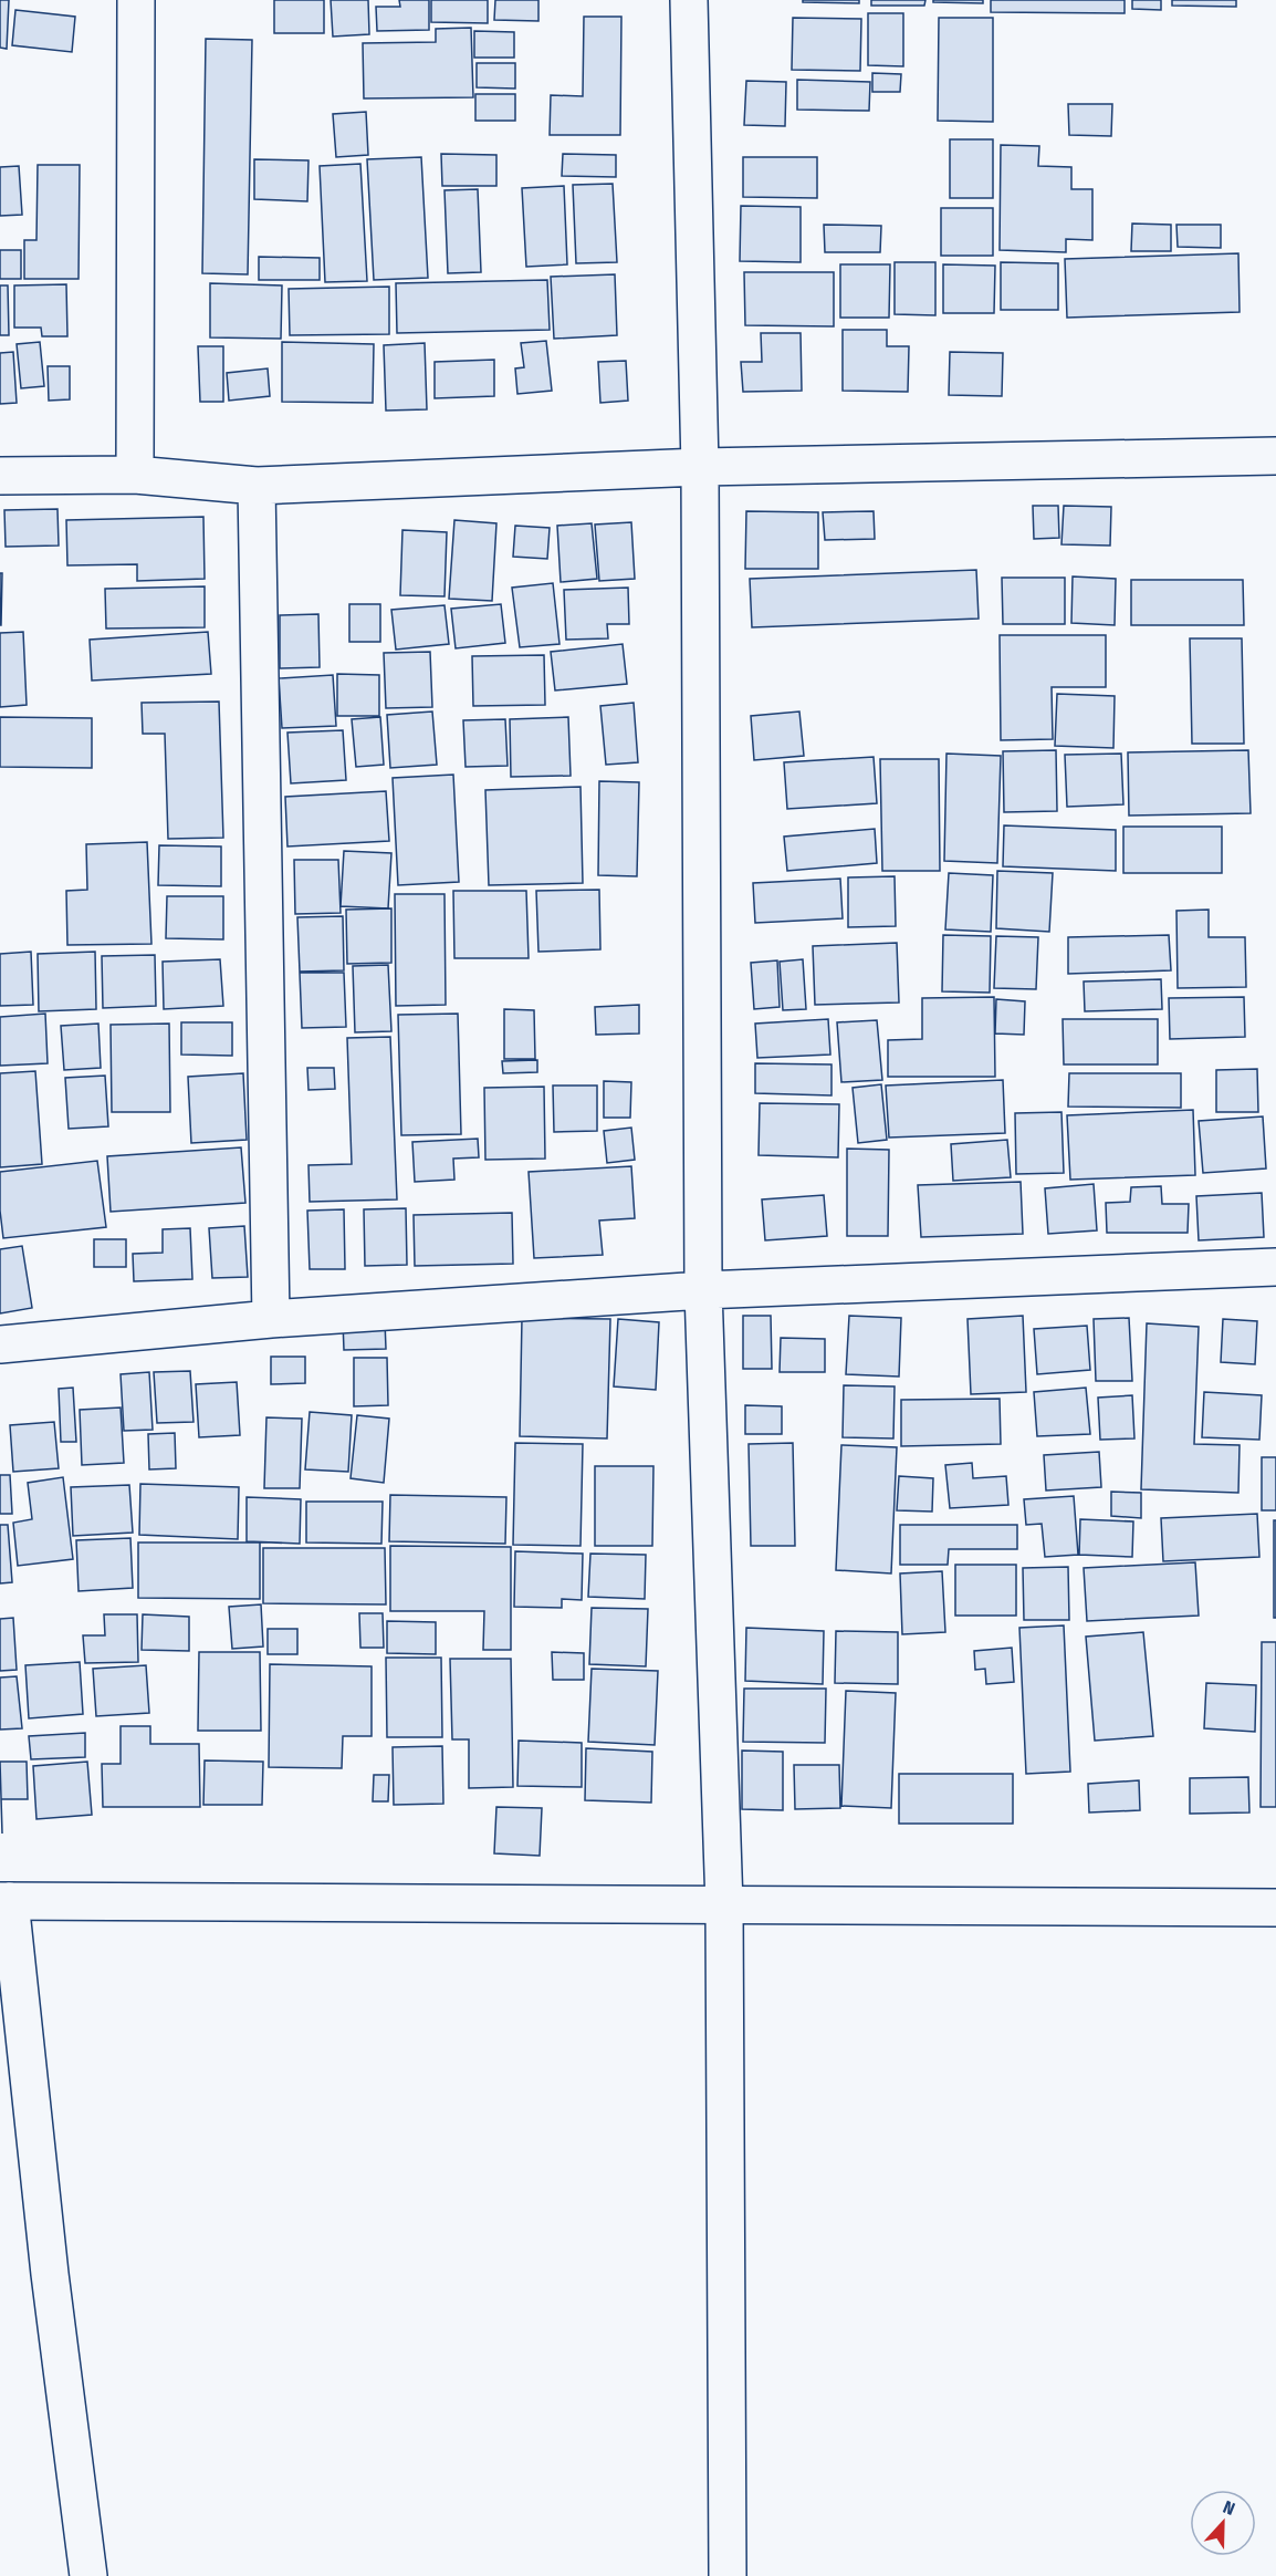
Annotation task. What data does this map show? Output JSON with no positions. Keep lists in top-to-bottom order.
{
  "north": "top"
}
